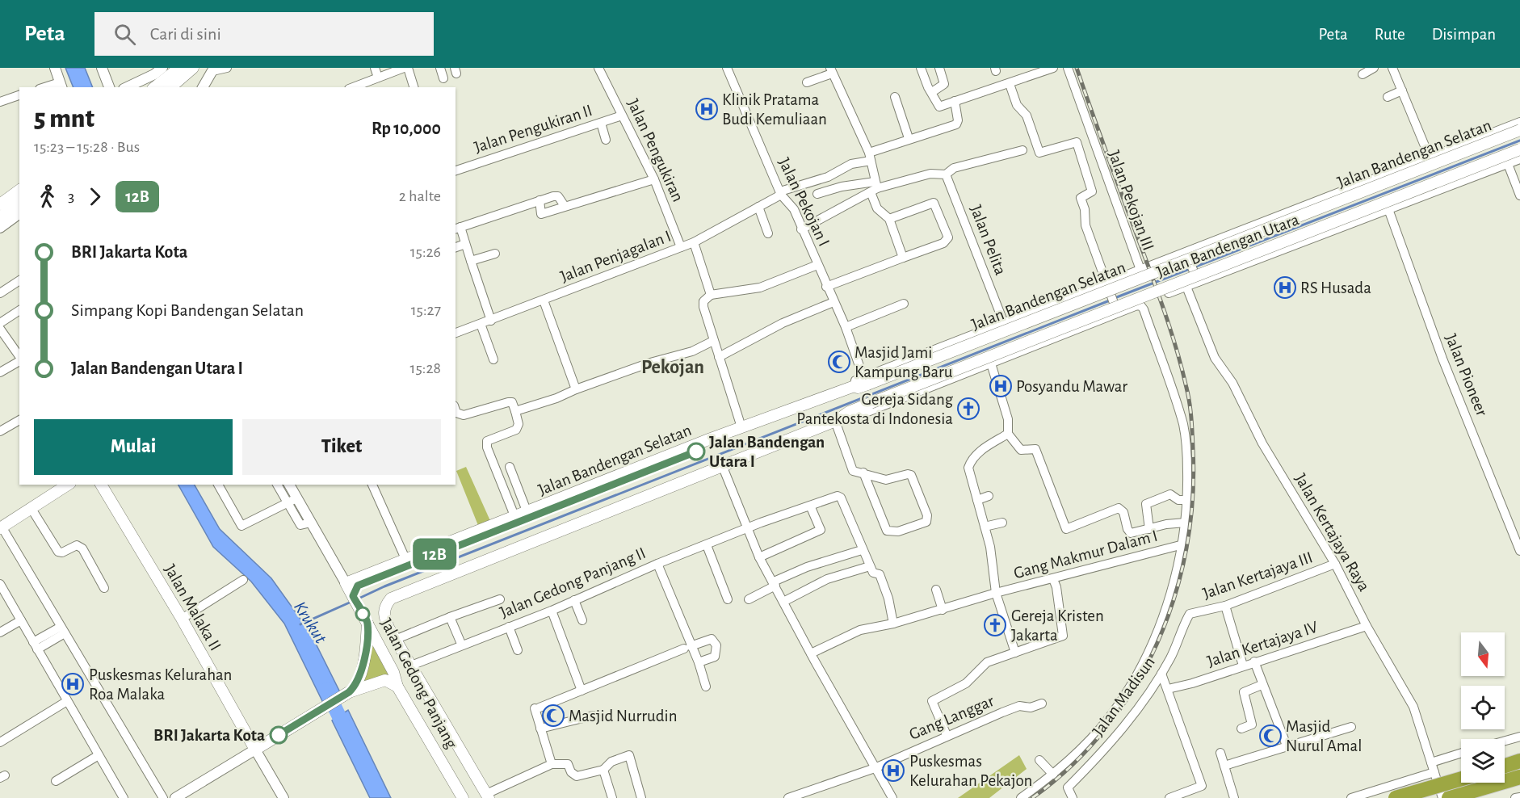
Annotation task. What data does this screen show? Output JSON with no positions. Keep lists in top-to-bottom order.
{
  "streets": {
    "main road": [
      "Jalan Bandengan Selatan",
      "Jalan Bandengan Utara",
      "Jalan Malaka II",
      "Jalan Gedong Panjang"
    ],
    "street": [
      "Jalan Pengukiran II",
      "Jalan Pengukiran",
      "Jalan Pekojan III",
      "Jalan Pekojan I",
      "Jalan Pelita",
      "Jalan Penjagalan I",
      "Jalan Pioneer",
      "Jalan Kertajaya Raya",
      "Gang Makmur Dalam I",
      "Jalan Kertajaya III",
      "Jalan Gedong Panjang II",
      "Jalan Kertajaya IV",
      "Jalan Madisun",
      "Gang Langgar"
    ]
  },
  "crossings": [
    ["Jalan Pengukiran II", "Jalan Pengukiran"],
    ["Jalan Pengukiran", "Jalan Penjagalan I"],
    ["Jalan Bandengan Selatan", "Jalan Pekojan III"],
    ["Jalan Bandengan Selatan", "Jalan Pekojan I"],
    ["Jalan Bandengan Selatan", "Jalan Gedong Panjang"],
    ["Jalan Pekojan III", "Jalan Pekojan I"],
    ["Jalan Pekojan III", "Jalan Pelita"],
    ["Jalan Pekojan I", "Jalan Penjagalan I"],
    ["Jalan Bandengan Utara", "Jalan Pioneer"],
    ["Jalan Bandengan Utara", "Jalan Gedong Panjang"],
    ["Jalan Kertajaya Raya", "Jalan Kertajaya III"],
    ["Jalan Kertajaya Raya", "Jalan Kertajaya IV"],
    ["Jalan Kertajaya III", "Jalan Madisun"],
    ["Jalan Gedong Panjang II", "Jalan Gedong Panjang"]
  ],
  "districts": ["Pekojan"],
  "water": ["Krukut"],
  "places": {
    "hospital": [
      "Klinik Pratama Budi Kemuliaan",
      "RS Husada",
      "Posyandu Mawar",
      "Puskesmas Kelurahan Roa Malaka",
      "Puskesmas Kelurahan Pekajon"
    ],
    "mosque": ["Masjid Jami Kampung Baru", "Masjid Nurrudin", "Masjid Nurul Amal"],
    "church": ["Gereja Sidang Pantekosta di Indonesia", "Gereja Kristen Jakarta"],
    "other": ["Jalan Bandengan Utara I", "BRI Jakarta Kota"]
  },
  "lines": ["bus line 12B"],
  "north": "bottom",
  "page": {
    "header": "Peta",
    "search": "Cari di sini",
    "nav": ["Peta", "Rute", "Disimpan"],
    "on_map": "12B",
    "heading": ["5 mnt", "15:23 – 15:28 · Bus", "Rp 10,000"],
    "legs": ["3", "12B", "2 halte"],
    "list": [
      {
        "name": "BRI Jakarta Kota",
        "value": "15:26"
      },
      {
        "name": "Simpang Kopi Bandengan Selatan",
        "value": "15:27"
      },
      {
        "name": "Jalan Bandengan Utara I",
        "value": "15:28"
      }
    ],
    "buttons": ["Mulai", "Tiket"]
  }
}
